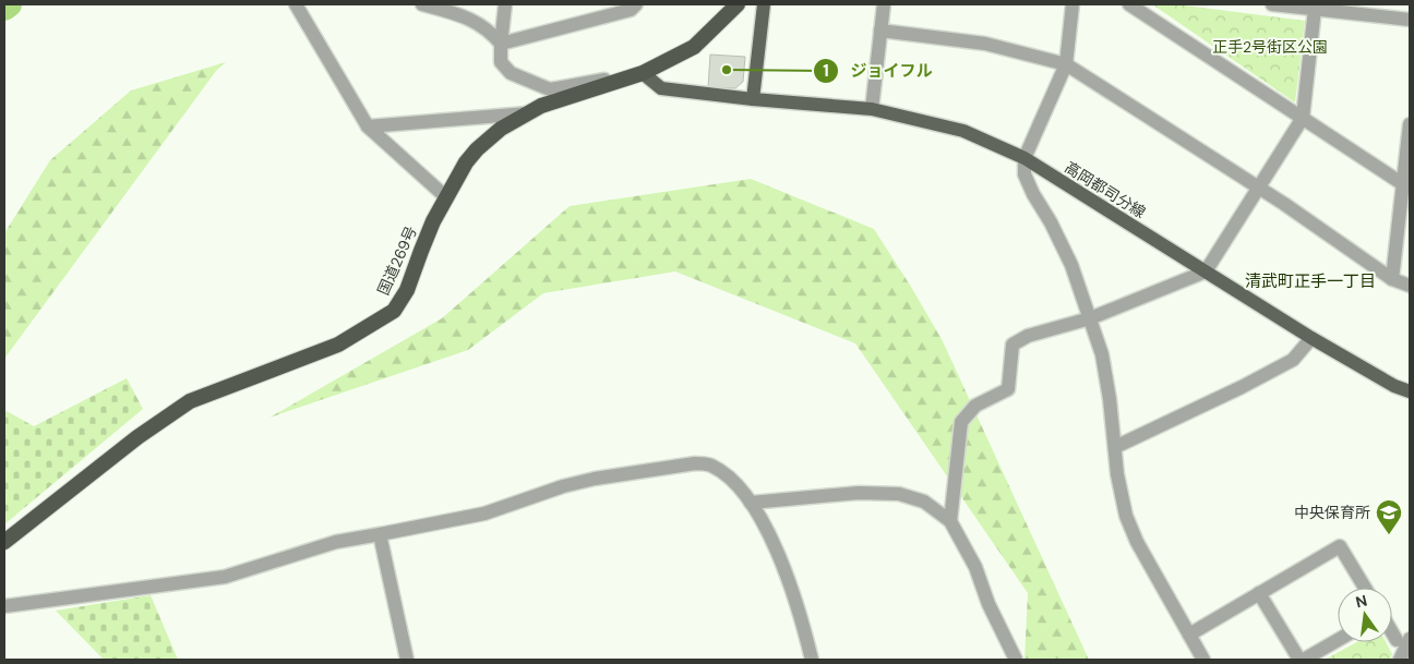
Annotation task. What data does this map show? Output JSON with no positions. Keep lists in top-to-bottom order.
{
  "streets": {
    "highway": ["国道269号"],
    "main road": ["高岡都司分線"]
  },
  "crossings": [
    ["高岡都司分線", "国道269号"]
  ],
  "districts": ["清武町正手一丁目"],
  "parks": ["正手2号街区公園"],
  "places": {
    "other": ["ジョイフル"],
    "school or university": ["中央保育所"]
  },
  "north": "top"
}
